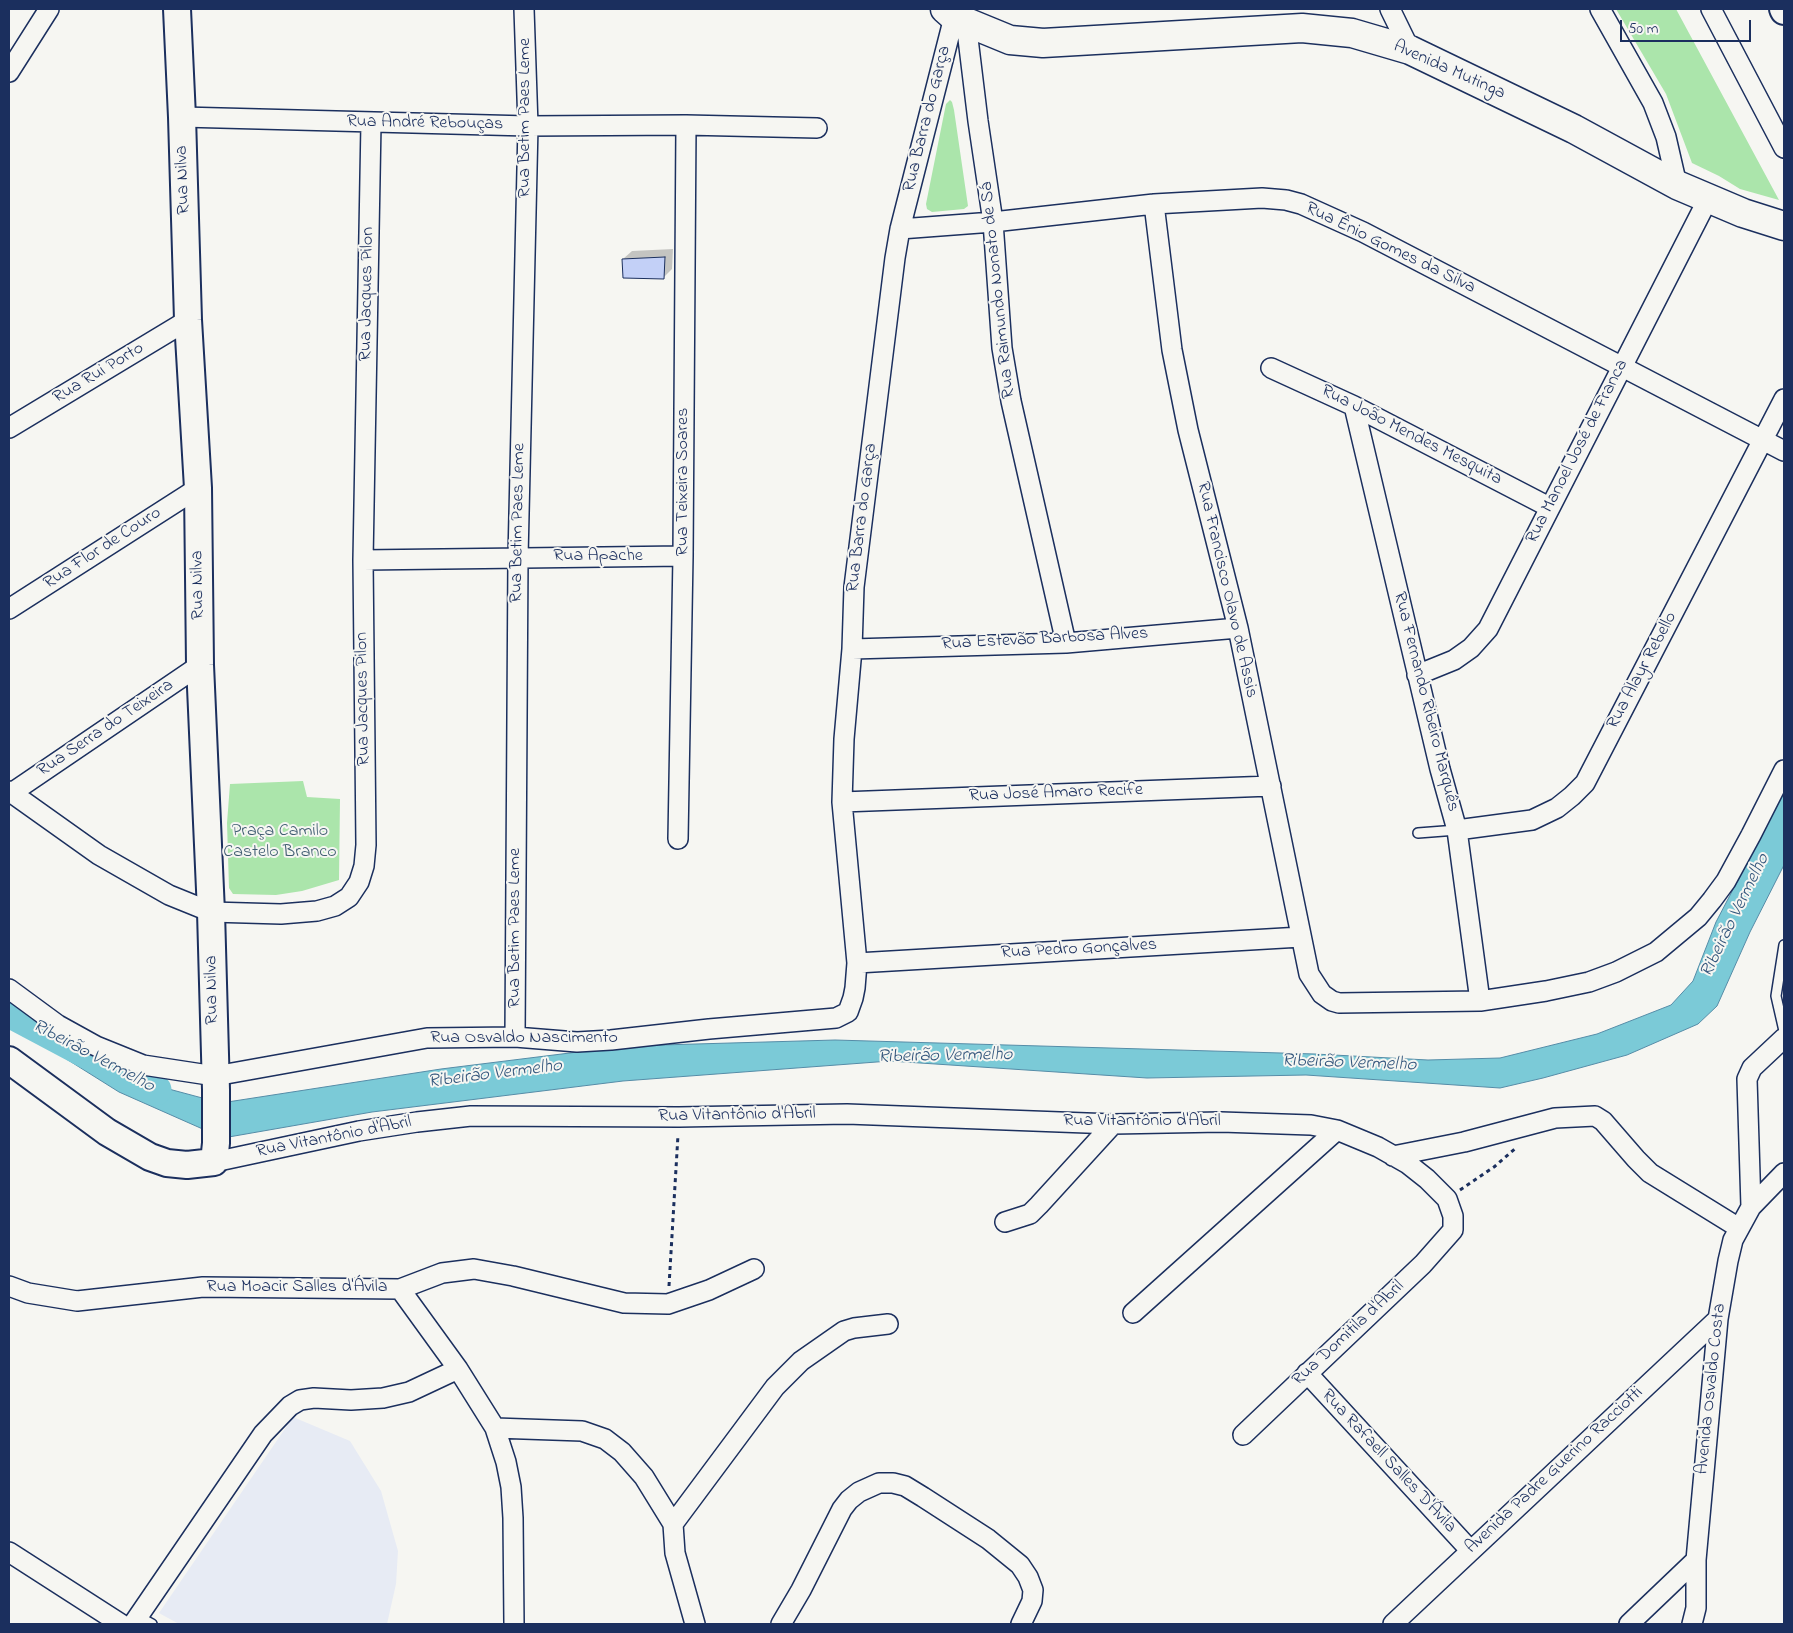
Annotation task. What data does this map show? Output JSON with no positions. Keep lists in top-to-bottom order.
{
  "streets": {
    "main road": ["Avenida Mutinga"],
    "street": [
      "Rua Betim Paes Leme",
      "Rua Barra do Garça",
      "Rua André Rebouças",
      "Rua Nilva",
      "Rua Ênio Gomes da Silva",
      "Rua Raimundo Nonato de Sá",
      "Rua Jacques Pilon",
      "Rua Rui Porto",
      "Rua João Mendes Mesquita",
      "Rua Manoel José de Franca",
      "Rua Teixeira Soares",
      "Rua Flor de Couro",
      "Rua Apache",
      "Rua Francisco Olavo de Assis",
      "Rua Estevão Barbosa Alves",
      "Rua Alayr Rebello",
      "Rua Fernando Ribeiro Marquês",
      "Rua Serra do Teixeira",
      "Rua José Amaro Recife",
      "Rua Pedro Gonçalves",
      "Rua Osvaldo Nascimento",
      "Rua Vitantônio d'Abril",
      "Rua Moacir Salles d'Ávila",
      "Rua Domitila d'Abril",
      "Avenida Osvaldo Costa",
      "Rua Rafaell Salles D'Ávila",
      "Avenida Padre Guerino Racciotti"
    ]
  },
  "crossings": [
    ["Avenida Mutinga", "Rua Barra do Garça"],
    ["Avenida Mutinga", "Rua Raimundo Nonato de Sá"],
    ["Avenida Mutinga", "Rua Manoel José de Franca"],
    ["Rua Betim Paes Leme", "Rua André Rebouças"],
    ["Rua Betim Paes Leme", "Rua Apache"],
    ["Rua Betim Paes Leme", "Rua Osvaldo Nascimento"],
    ["Rua Barra do Garça", "Rua Ênio Gomes da Silva"],
    ["Rua Barra do Garça", "Rua Raimundo Nonato de Sá"],
    ["Rua Barra do Garça", "Rua Estevão Barbosa Alves"],
    ["Rua Barra do Garça", "Rua José Amaro Recife"],
    ["Rua Barra do Garça", "Rua Pedro Gonçalves"],
    ["Rua Barra do Garça", "Rua Osvaldo Nascimento"],
    ["Rua André Rebouças", "Rua Nilva"],
    ["Rua André Rebouças", "Rua Jacques Pilon"],
    ["Rua André Rebouças", "Rua Teixeira Soares"],
    ["Rua Nilva", "Rua Jacques Pilon"],
    ["Rua Nilva", "Rua Rui Porto"],
    ["Rua Nilva", "Rua Flor de Couro"],
    ["Rua Nilva", "Rua Serra do Teixeira"],
    ["Rua Nilva", "Rua Osvaldo Nascimento"],
    ["Rua Nilva", "Rua Vitantônio d'Abril"],
    ["Rua Ênio Gomes da Silva", "Rua Raimundo Nonato de Sá"],
    ["Rua Ênio Gomes da Silva", "Rua Manoel José de Franca"],
    ["Rua Ênio Gomes da Silva", "Rua Francisco Olavo de Assis"],
    ["Rua Ênio Gomes da Silva", "Rua Alayr Rebello"],
    ["Rua Raimundo Nonato de Sá", "Rua Estevão Barbosa Alves"],
    ["Rua Jacques Pilon", "Rua Apache"],
    ["Rua Jacques Pilon", "Rua Serra do Teixeira"],
    ["Rua João Mendes Mesquita", "Rua Manoel José de Franca"],
    ["Rua João Mendes Mesquita", "Rua Fernando Ribeiro Marquês"],
    ["Rua Manoel José de Franca", "Rua Fernando Ribeiro Marquês"],
    ["Rua Teixeira Soares", "Rua Apache"],
    ["Rua Francisco Olavo de Assis", "Rua Estevão Barbosa Alves"],
    ["Rua Francisco Olavo de Assis", "Rua Fernando Ribeiro Marquês"],
    ["Rua Francisco Olavo de Assis", "Rua José Amaro Recife"],
    ["Rua Francisco Olavo de Assis", "Rua Pedro Gonçalves"],
    ["Rua Alayr Rebello", "Rua Fernando Ribeiro Marquês"],
    ["Rua Vitantônio d'Abril", "Rua Domitila d'Abril"],
    ["Rua Domitila d'Abril", "Rua Rafaell Salles D'Ávila"],
    ["Avenida Osvaldo Costa", "Avenida Padre Guerino Racciotti"],
    ["Rua Rafaell Salles D'Ávila", "Avenida Padre Guerino Racciotti"]
  ],
  "water": ["Ribeirão Vermelho"],
  "parks": ["Praça Camilo Castelo Branco"],
  "scale_bar": "50 m"
}
